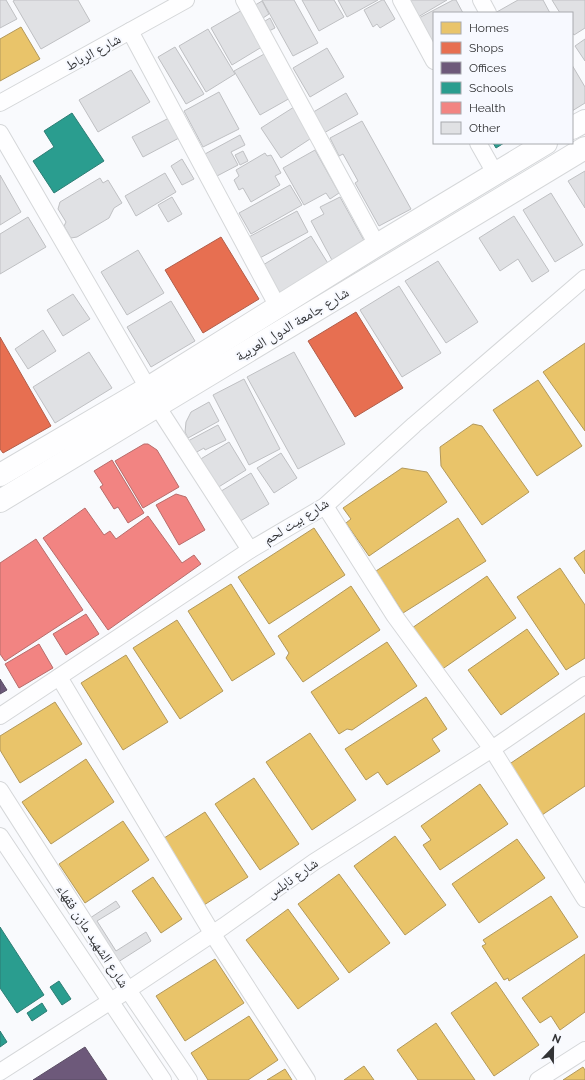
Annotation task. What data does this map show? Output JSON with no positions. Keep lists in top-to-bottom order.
{
  "streets": {
    "main road": ["شارع جامعة الدول العربية"],
    "street": [
      "شارع الرباط",
      "شارع بيت لحم",
      "شارع نابلس",
      "شارع الشهيد مازن فقهاء"
    ]
  },
  "crossings": [
    ["شارع نابلس", "شارع الشهيد مازن فقهاء"]
  ],
  "legend": [
    "Homes",
    "Shops",
    "Offices",
    "Schools",
    "Health",
    "Other"
  ],
  "north": "top"
}
